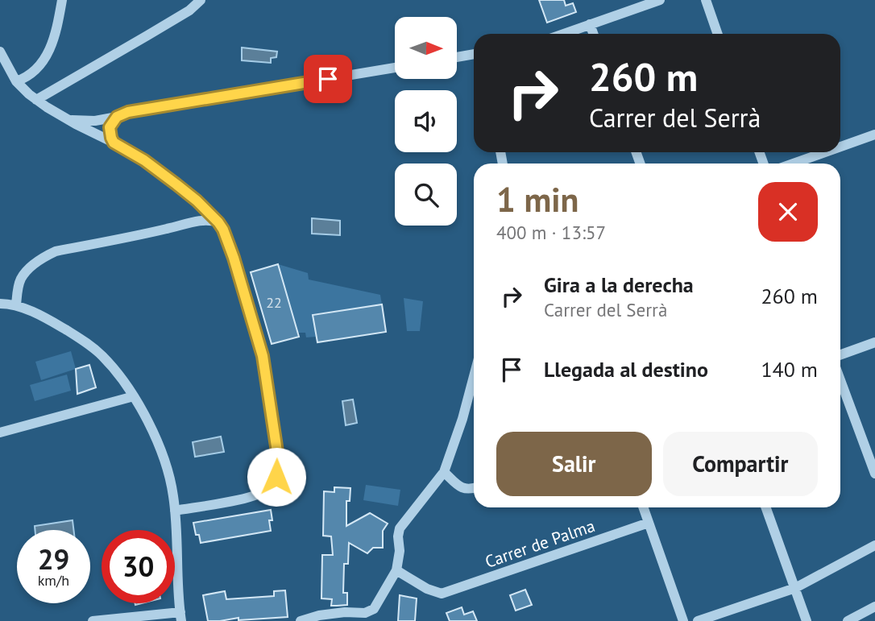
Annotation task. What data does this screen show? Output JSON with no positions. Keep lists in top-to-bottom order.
{
  "streets": {
    "street": ["Carrer de Palma"]
  },
  "house_numbers": ["22"],
  "north": "right",
  "page": {
    "turn": ["260 m", "Carrer del Serrà"],
    "heading": ["1 min", "400 m · 13:57"],
    "list": [
      {
        "name": "Gira a la derecha",
        "note": "Carrer del Serrà",
        "value": "260 m"
      },
      {
        "name": "Llegada al destino",
        "value": "140 m"
      }
    ],
    "buttons": ["Salir", "Compartir"],
    "speed": "29 km/h",
    "limit": "30"
  }
}
